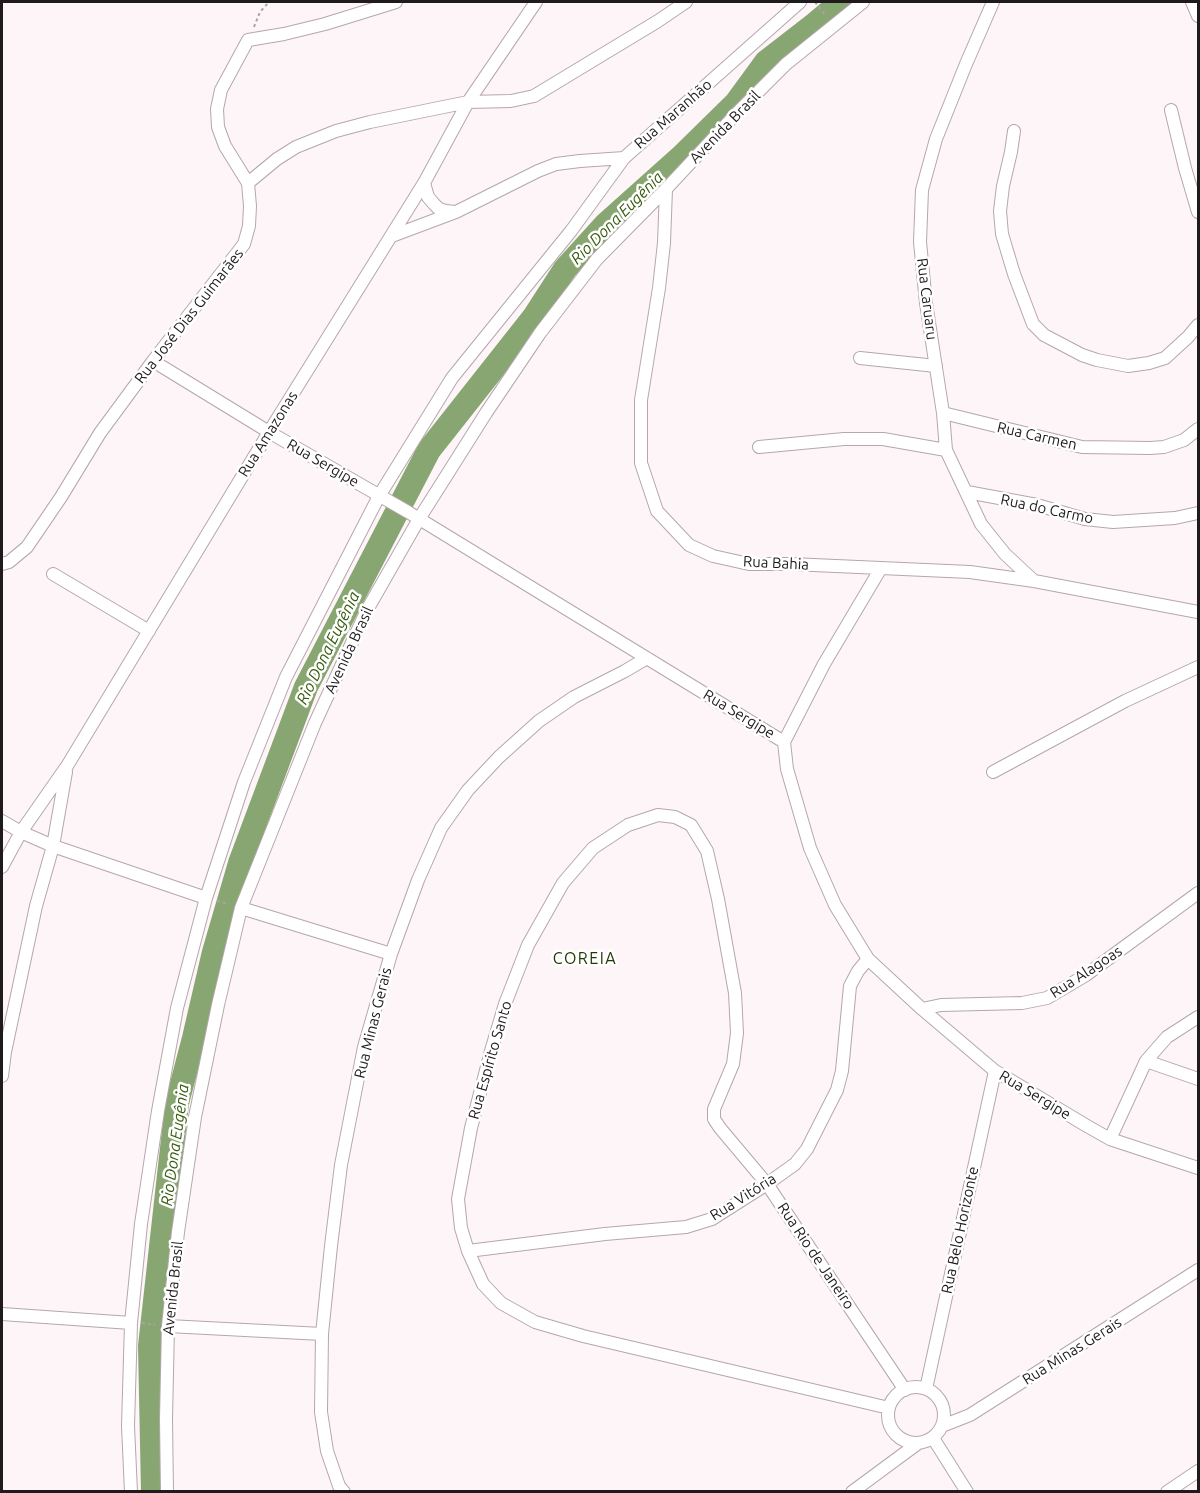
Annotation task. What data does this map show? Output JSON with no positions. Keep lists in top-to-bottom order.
{
  "streets": {
    "street": [
      "Rua Maranhão",
      "Avenida Brasil",
      "Rua Caruaru",
      "Rua José Dias Guimarães",
      "Rua Amazonas",
      "Rua Carmen",
      "Rua Sergipe",
      "Rua do Carmo",
      "Rua Bahia",
      "Rua Alagoas",
      "Rua Minas Gerais",
      "Rua Espírito Santo",
      "Rua Vitória",
      "Rua Belo Horizonte",
      "Rua Rio de Janeiro"
    ]
  },
  "crossings": [
    ["Rua Maranhão", "Rua Amazonas"],
    ["Avenida Brasil", "Rua Sergipe"],
    ["Avenida Brasil", "Rua Bahia"],
    ["Rua Caruaru", "Rua Carmen"],
    ["Rua Caruaru", "Rua do Carmo"],
    ["Rua Caruaru", "Rua Bahia"],
    ["Rua José Dias Guimarães", "Rua Sergipe"],
    ["Rua Amazonas", "Rua Sergipe"],
    ["Rua Sergipe", "Rua Alagoas"],
    ["Rua Sergipe", "Rua Minas Gerais"],
    ["Rua Sergipe", "Rua Vitória"],
    ["Rua Sergipe", "Rua Belo Horizonte"],
    ["Rua Minas Gerais", "Rua Espírito Santo"],
    ["Rua Minas Gerais", "Rua Belo Horizonte"],
    ["Rua Minas Gerais", "Rua Rio de Janeiro"],
    ["Rua Espírito Santo", "Rua Vitória"],
    ["Rua Espírito Santo", "Rua Belo Horizonte"],
    ["Rua Espírito Santo", "Rua Rio de Janeiro"],
    ["Rua Vitória", "Rua Rio de Janeiro"],
    ["Rua Belo Horizonte", "Rua Rio de Janeiro"]
  ],
  "districts": ["COREIA"],
  "water": ["Rio Dona Eugênia"]
}
